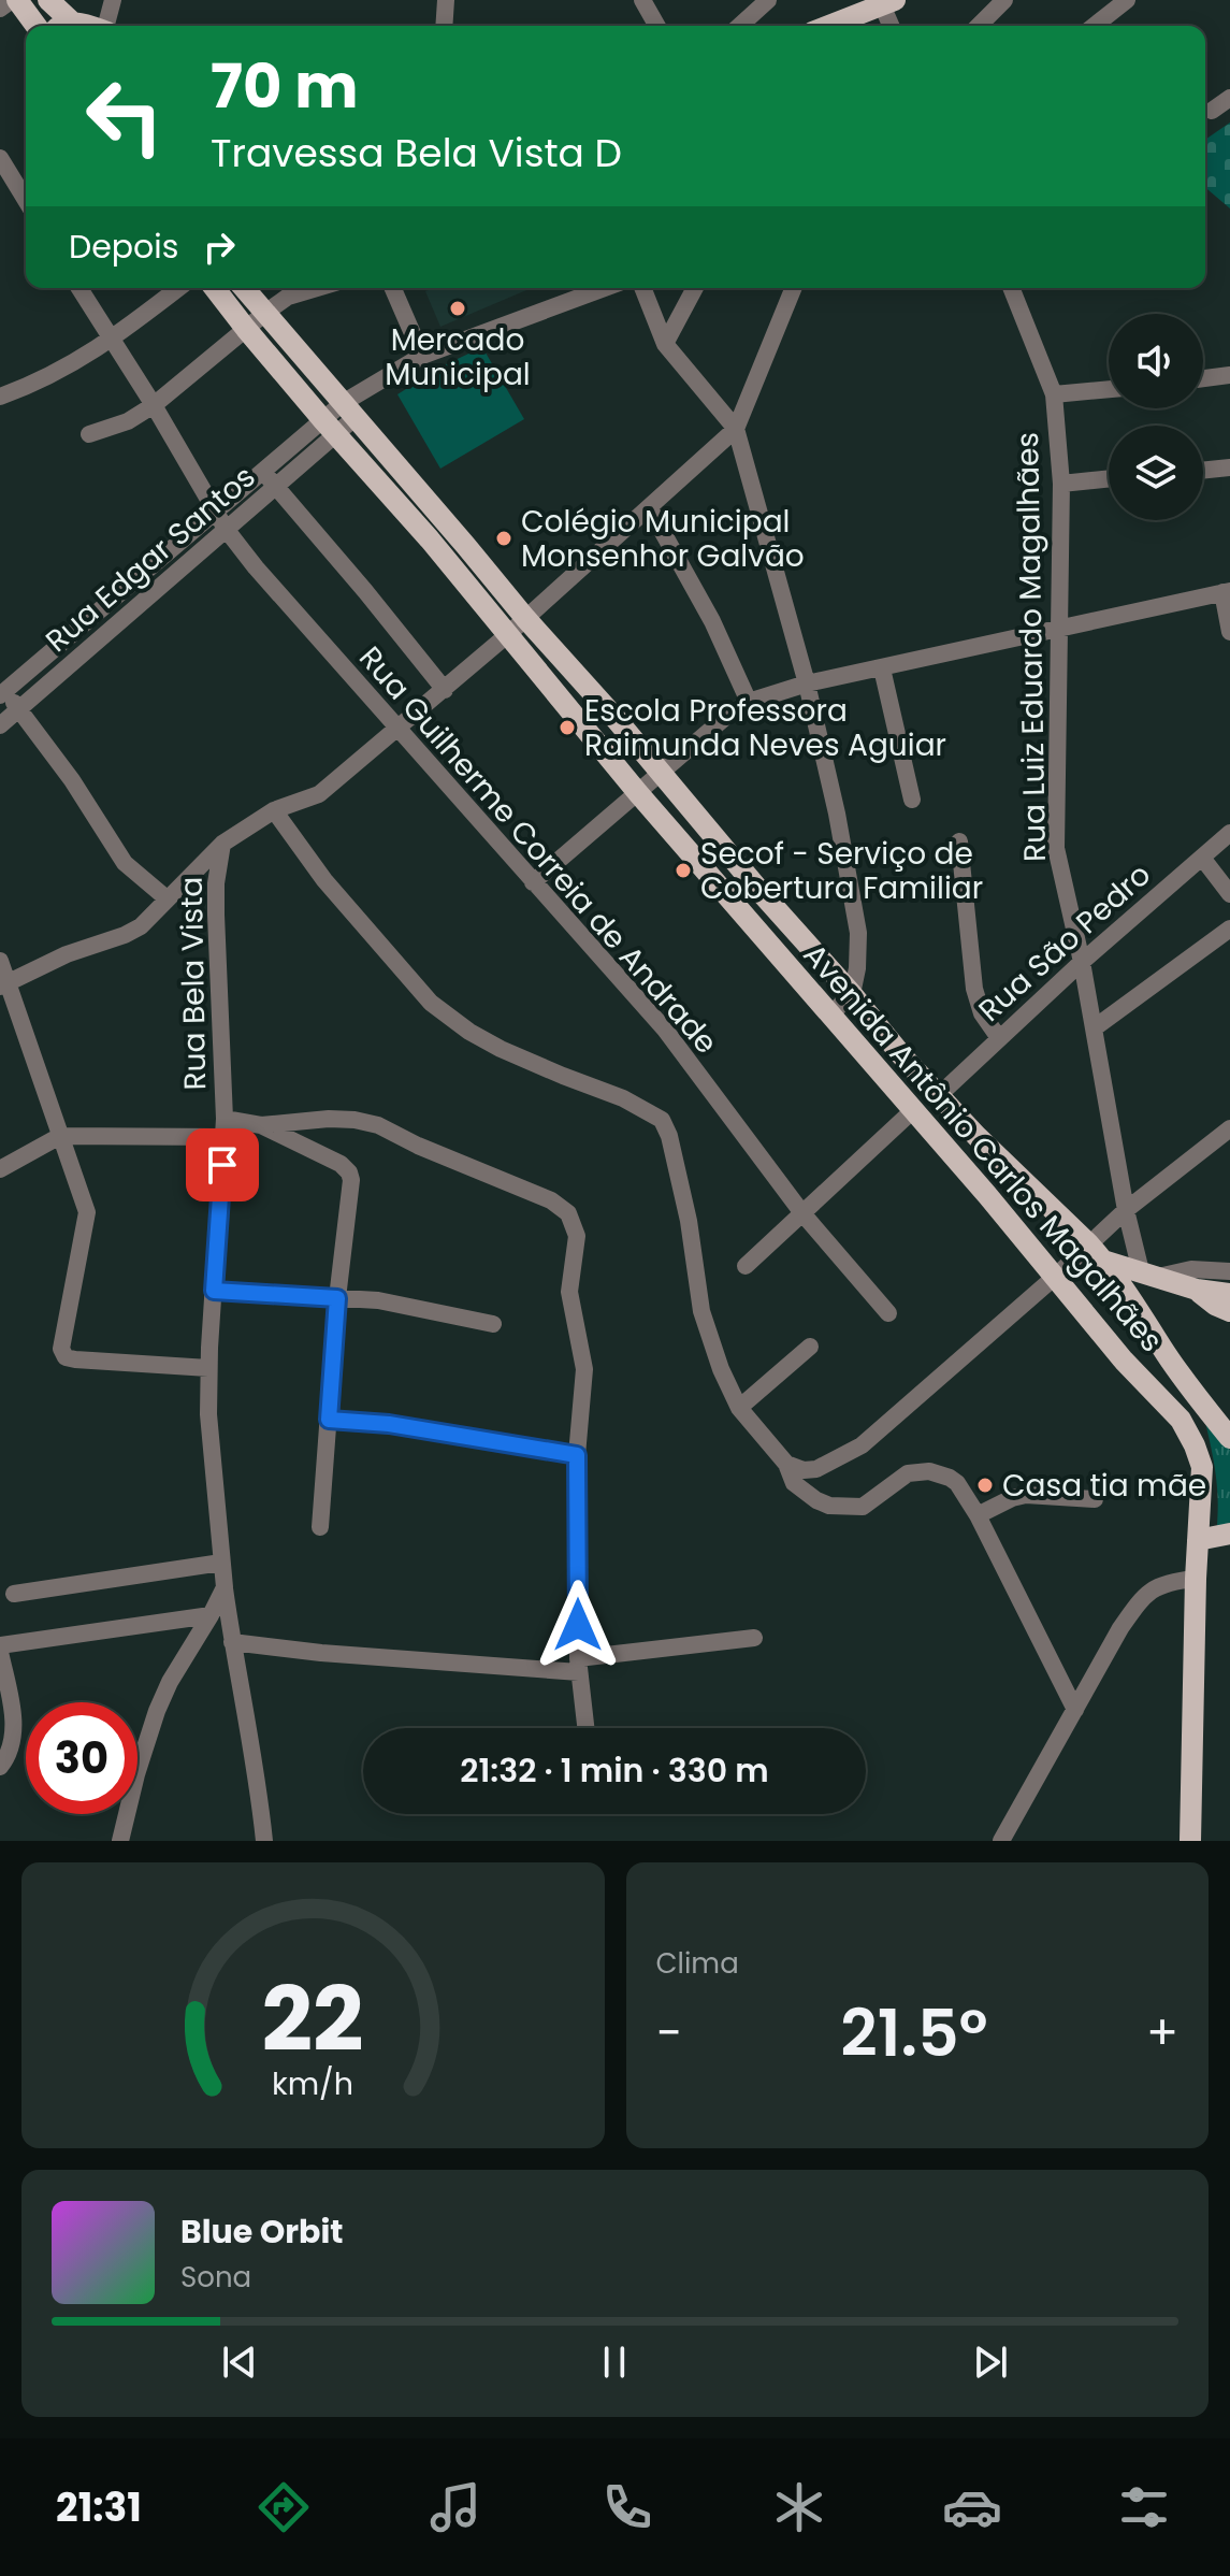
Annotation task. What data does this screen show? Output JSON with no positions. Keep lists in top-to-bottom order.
{
  "streets": {
    "main road": ["Avenida Antônio Carlos Magalhães"],
    "street": [
      "Rua Edgar Santos",
      "Rua Luiz Eduardo Magalhães",
      "Rua Guilherme Correia de Andrade",
      "Rua São Pedro",
      "Rua Bela Vista"
    ]
  },
  "crossings": [
    ["Rua Edgar Santos", "Rua Guilherme Correia de Andrade"],
    ["Rua Edgar Santos", "Avenida Antônio Carlos Magalhães"],
    ["Rua Luiz Eduardo Magalhães", "Rua São Pedro"],
    ["Rua Luiz Eduardo Magalhães", "Avenida Antônio Carlos Magalhães"],
    ["Rua Guilherme Correia de Andrade", "Rua Bela Vista"],
    ["Rua São Pedro", "Avenida Antônio Carlos Magalhães"],
    ["Rua Bela Vista", "Avenida Antônio Carlos Magalhães"]
  ],
  "places": [
    "Mercado Municipal",
    "Colégio Municipal Monsenhor Galvão",
    "Escola Professora Raimunda Neves Aguiar",
    "Secof - Serviço de Cobertura Familiar",
    "Casa tia mãe"
  ],
  "page": {
    "turn": ["70 m", "Travessa Bela Vista D"],
    "then": "Depois",
    "limit": "30",
    "trip": "21:32 · 1 min · 330 m",
    "tile": "Clima",
    "heat": ["−", "21.5°", "+"],
    "song": ["Blue Orbit", "Sona"],
    "tabs": "21:31",
    "gauge": ["22", "km/h"]
  }
}
